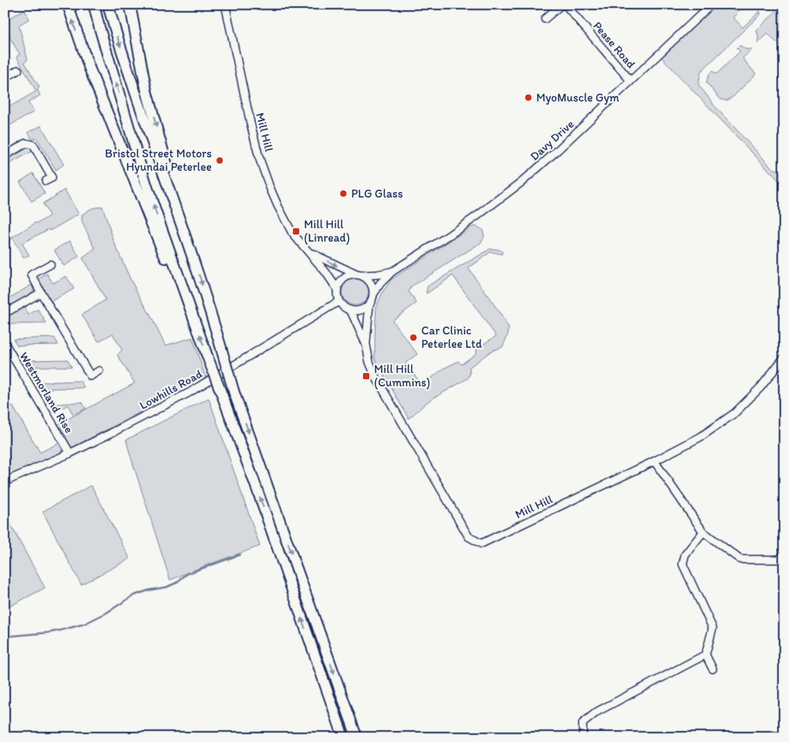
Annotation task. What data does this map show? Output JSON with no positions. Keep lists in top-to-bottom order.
{
  "streets": {
    "street": [
      "Pease Road",
      "Mill Hill",
      "Davy Drive",
      "Lowhills Road",
      "Westmorland Rise"
    ]
  },
  "crossings": [
    ["Pease Road", "Davy Drive"],
    ["Mill Hill", "Davy Drive"],
    ["Mill Hill", "Lowhills Road"],
    ["Davy Drive", "Lowhills Road"],
    ["Lowhills Road", "Westmorland Rise"]
  ],
  "places": {
    "other": [
      "MyoMuscle Gym",
      "Bristol Street Motors Hyundai Peterlee",
      "PLG Glass",
      "Car Clinic Peterlee Ltd"
    ],
    "transit": ["Mill Hill (Linread)", "Mill Hill (Cummins)"]
  }
}
